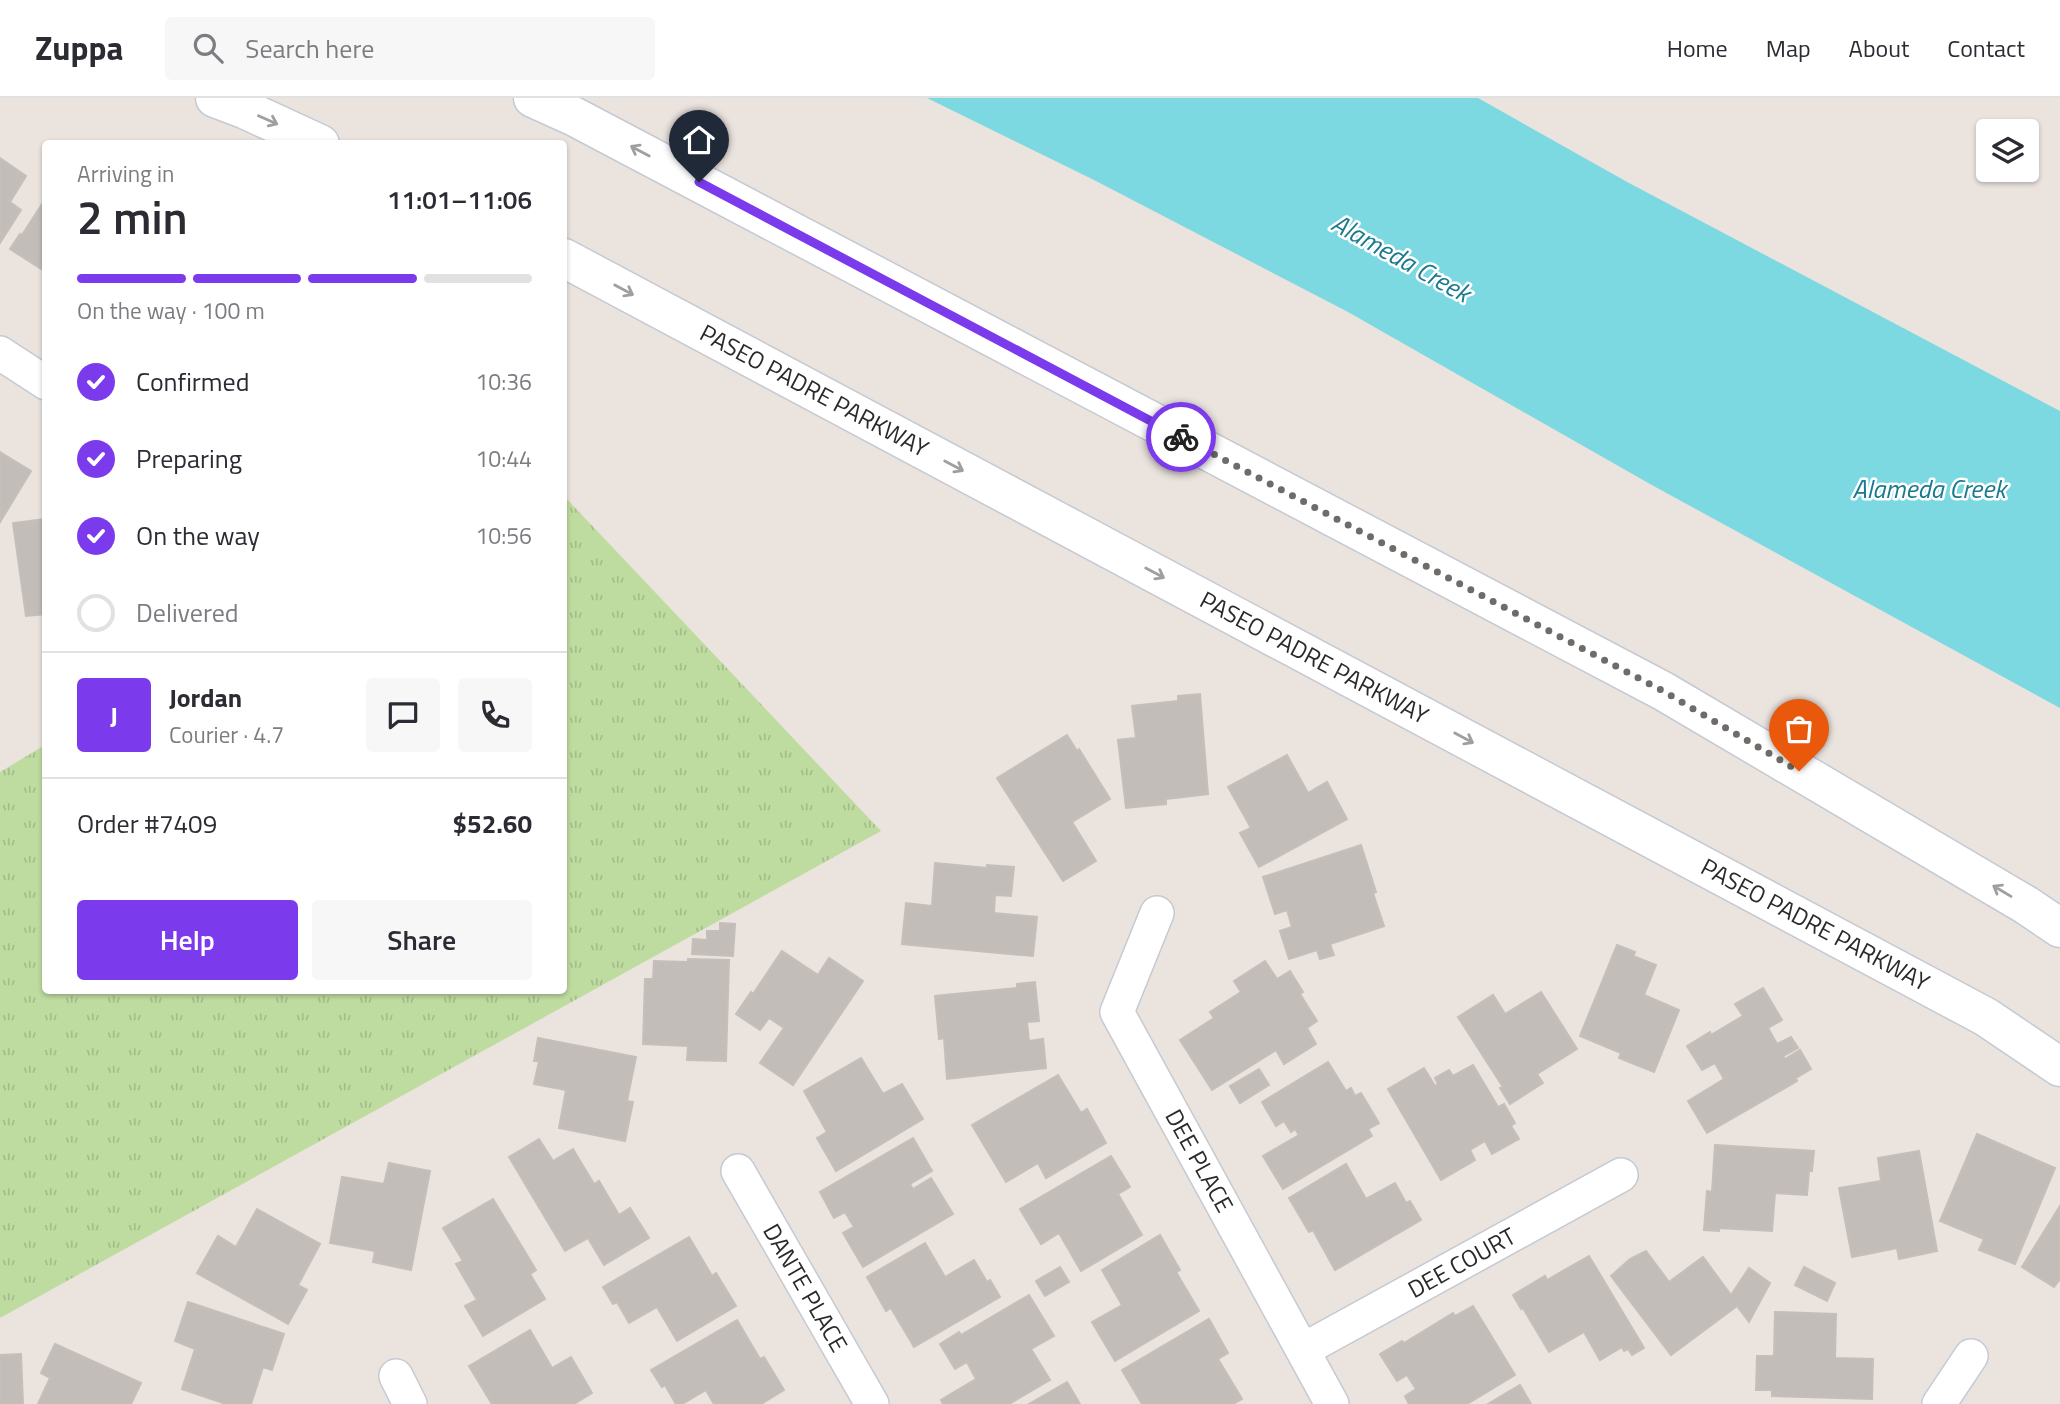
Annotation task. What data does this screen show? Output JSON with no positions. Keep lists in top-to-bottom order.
{
  "streets": {
    "main road": ["PASEO PADRE PARKWAY"],
    "street": ["DEE PLACE", "DEE COURT", "DANTE PLACE"]
  },
  "crossings": [
    ["DEE PLACE", "DEE COURT"]
  ],
  "water": ["Alameda Creek"],
  "page": {
    "header": "Zuppa",
    "search": "Search here",
    "nav": [
      "Home",
      "Map",
      "About",
      "Contact"
    ],
    "heading": ["2 min", "Arriving in", "11:01–11:06"],
    "panel": [
      "Jordan",
      "Courier · 4.7",
      "Order #7409",
      "$52.60"
    ],
    "bar": "On the way · 100 m",
    "list": [
      ["Confirmed", "10:36"],
      ["Preparing", "10:44"],
      ["On the way", "10:56"],
      "Delivered"
    ],
    "round": "J",
    "buttons": ["Help", "Share"]
  }
}
